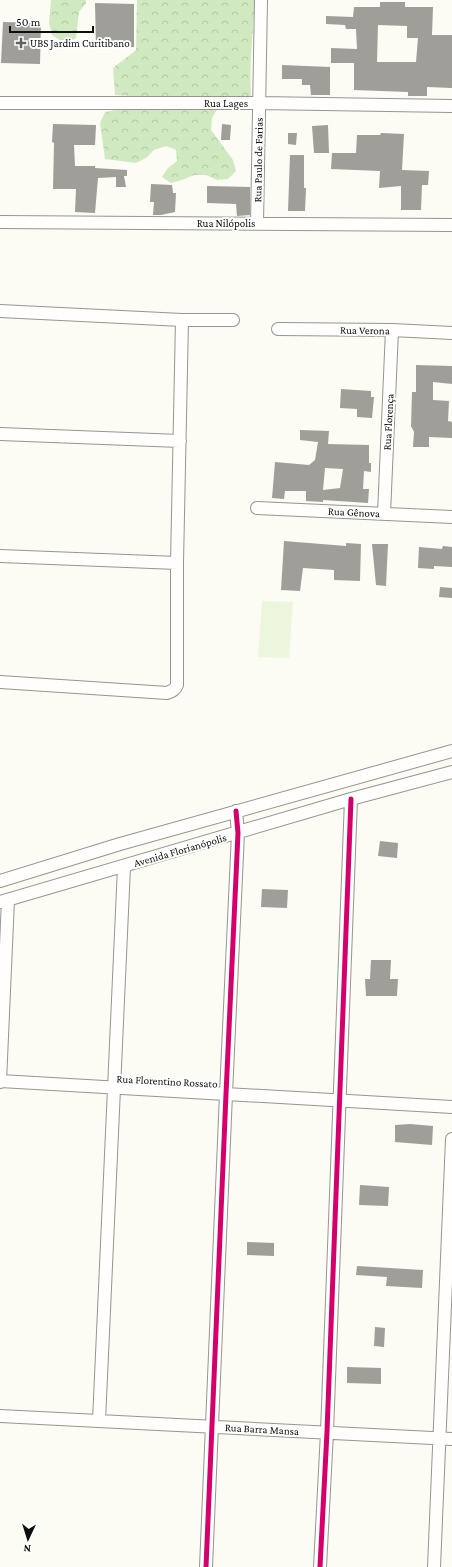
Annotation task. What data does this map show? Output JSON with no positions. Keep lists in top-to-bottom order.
{
  "streets": {
    "street": [
      "Rua Lages",
      "Rua Paulo de Farias",
      "Rua Nilópolis",
      "Rua Verona",
      "Rua Florença",
      "Rua Gênova",
      "Avenida Florianópolis",
      "Rua Florentino Rossato",
      "Rua Barra Mansa"
    ]
  },
  "crossings": [
    ["Rua Lages", "Rua Paulo de Farias"],
    ["Rua Paulo de Farias", "Rua Nilópolis"],
    ["Rua Verona", "Rua Florença"],
    ["Rua Florença", "Rua Gênova"]
  ],
  "places": {
    "health": ["UBS Jardim Curitibano"]
  },
  "scale_bar": "50 m",
  "north": "bottom"
}
